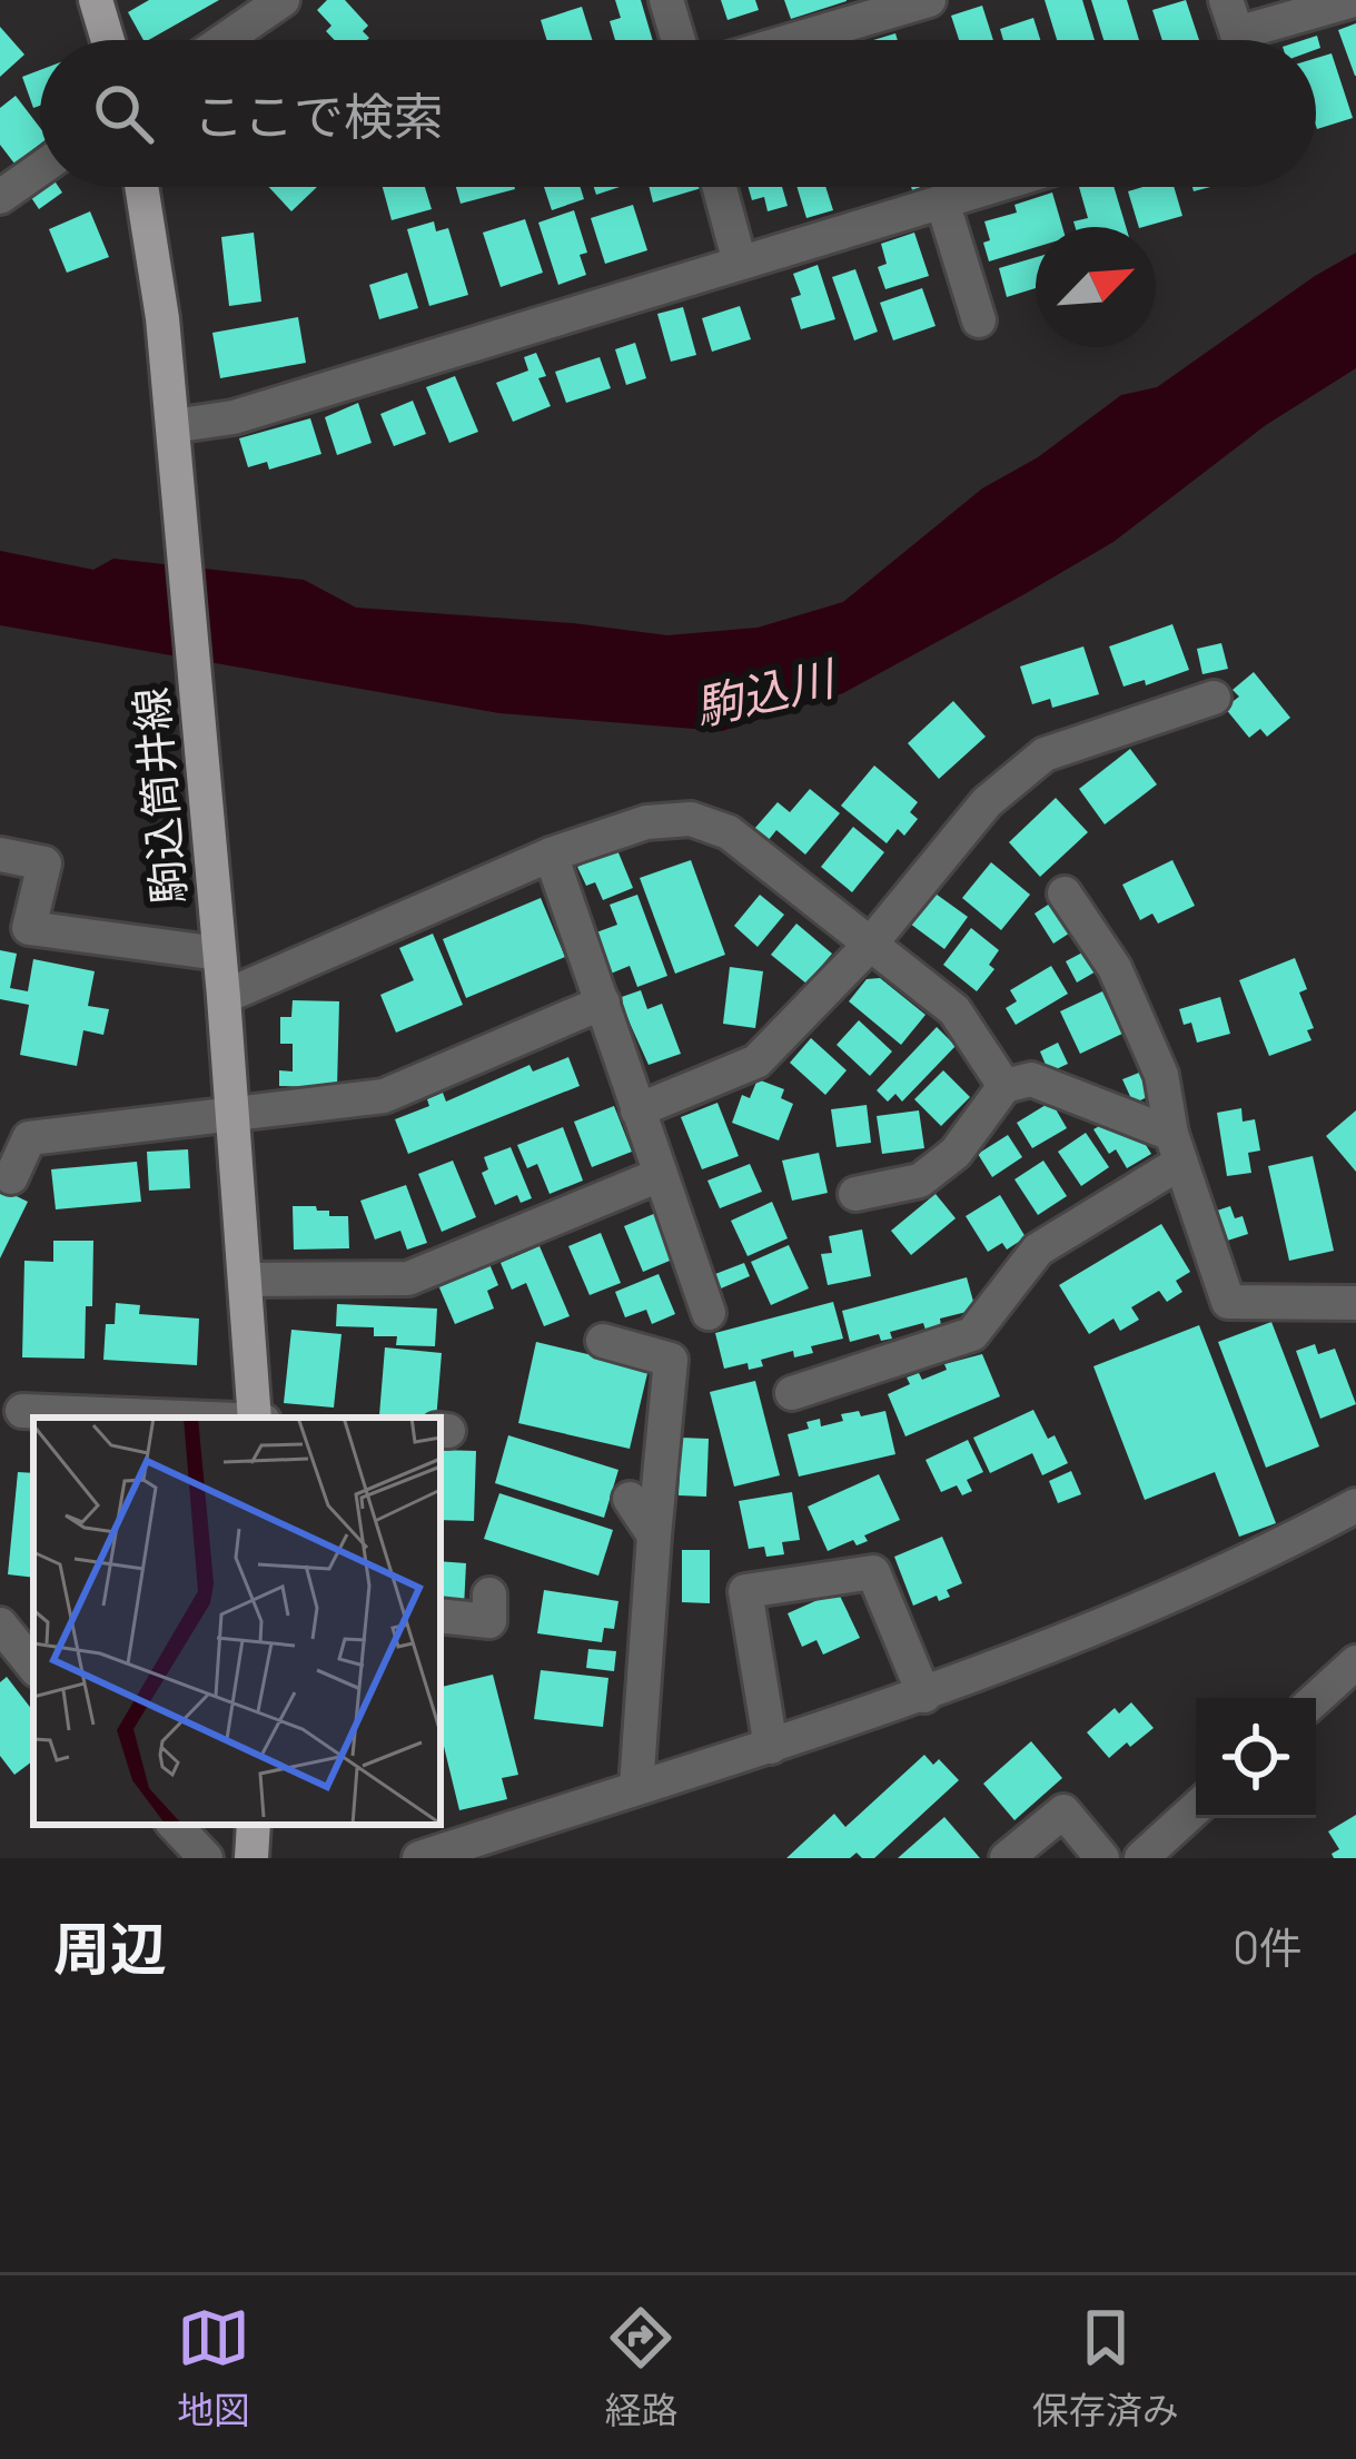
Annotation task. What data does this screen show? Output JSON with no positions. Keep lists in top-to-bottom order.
{
  "streets": {
    "main road": ["駒込筒井線"]
  },
  "water": ["駒込川"],
  "north": "top right",
  "page": {
    "search": "ここで検索",
    "heading": ["周辺", "0件"],
    "nav": ["地図", "経路", "保存済み"]
  }
}
